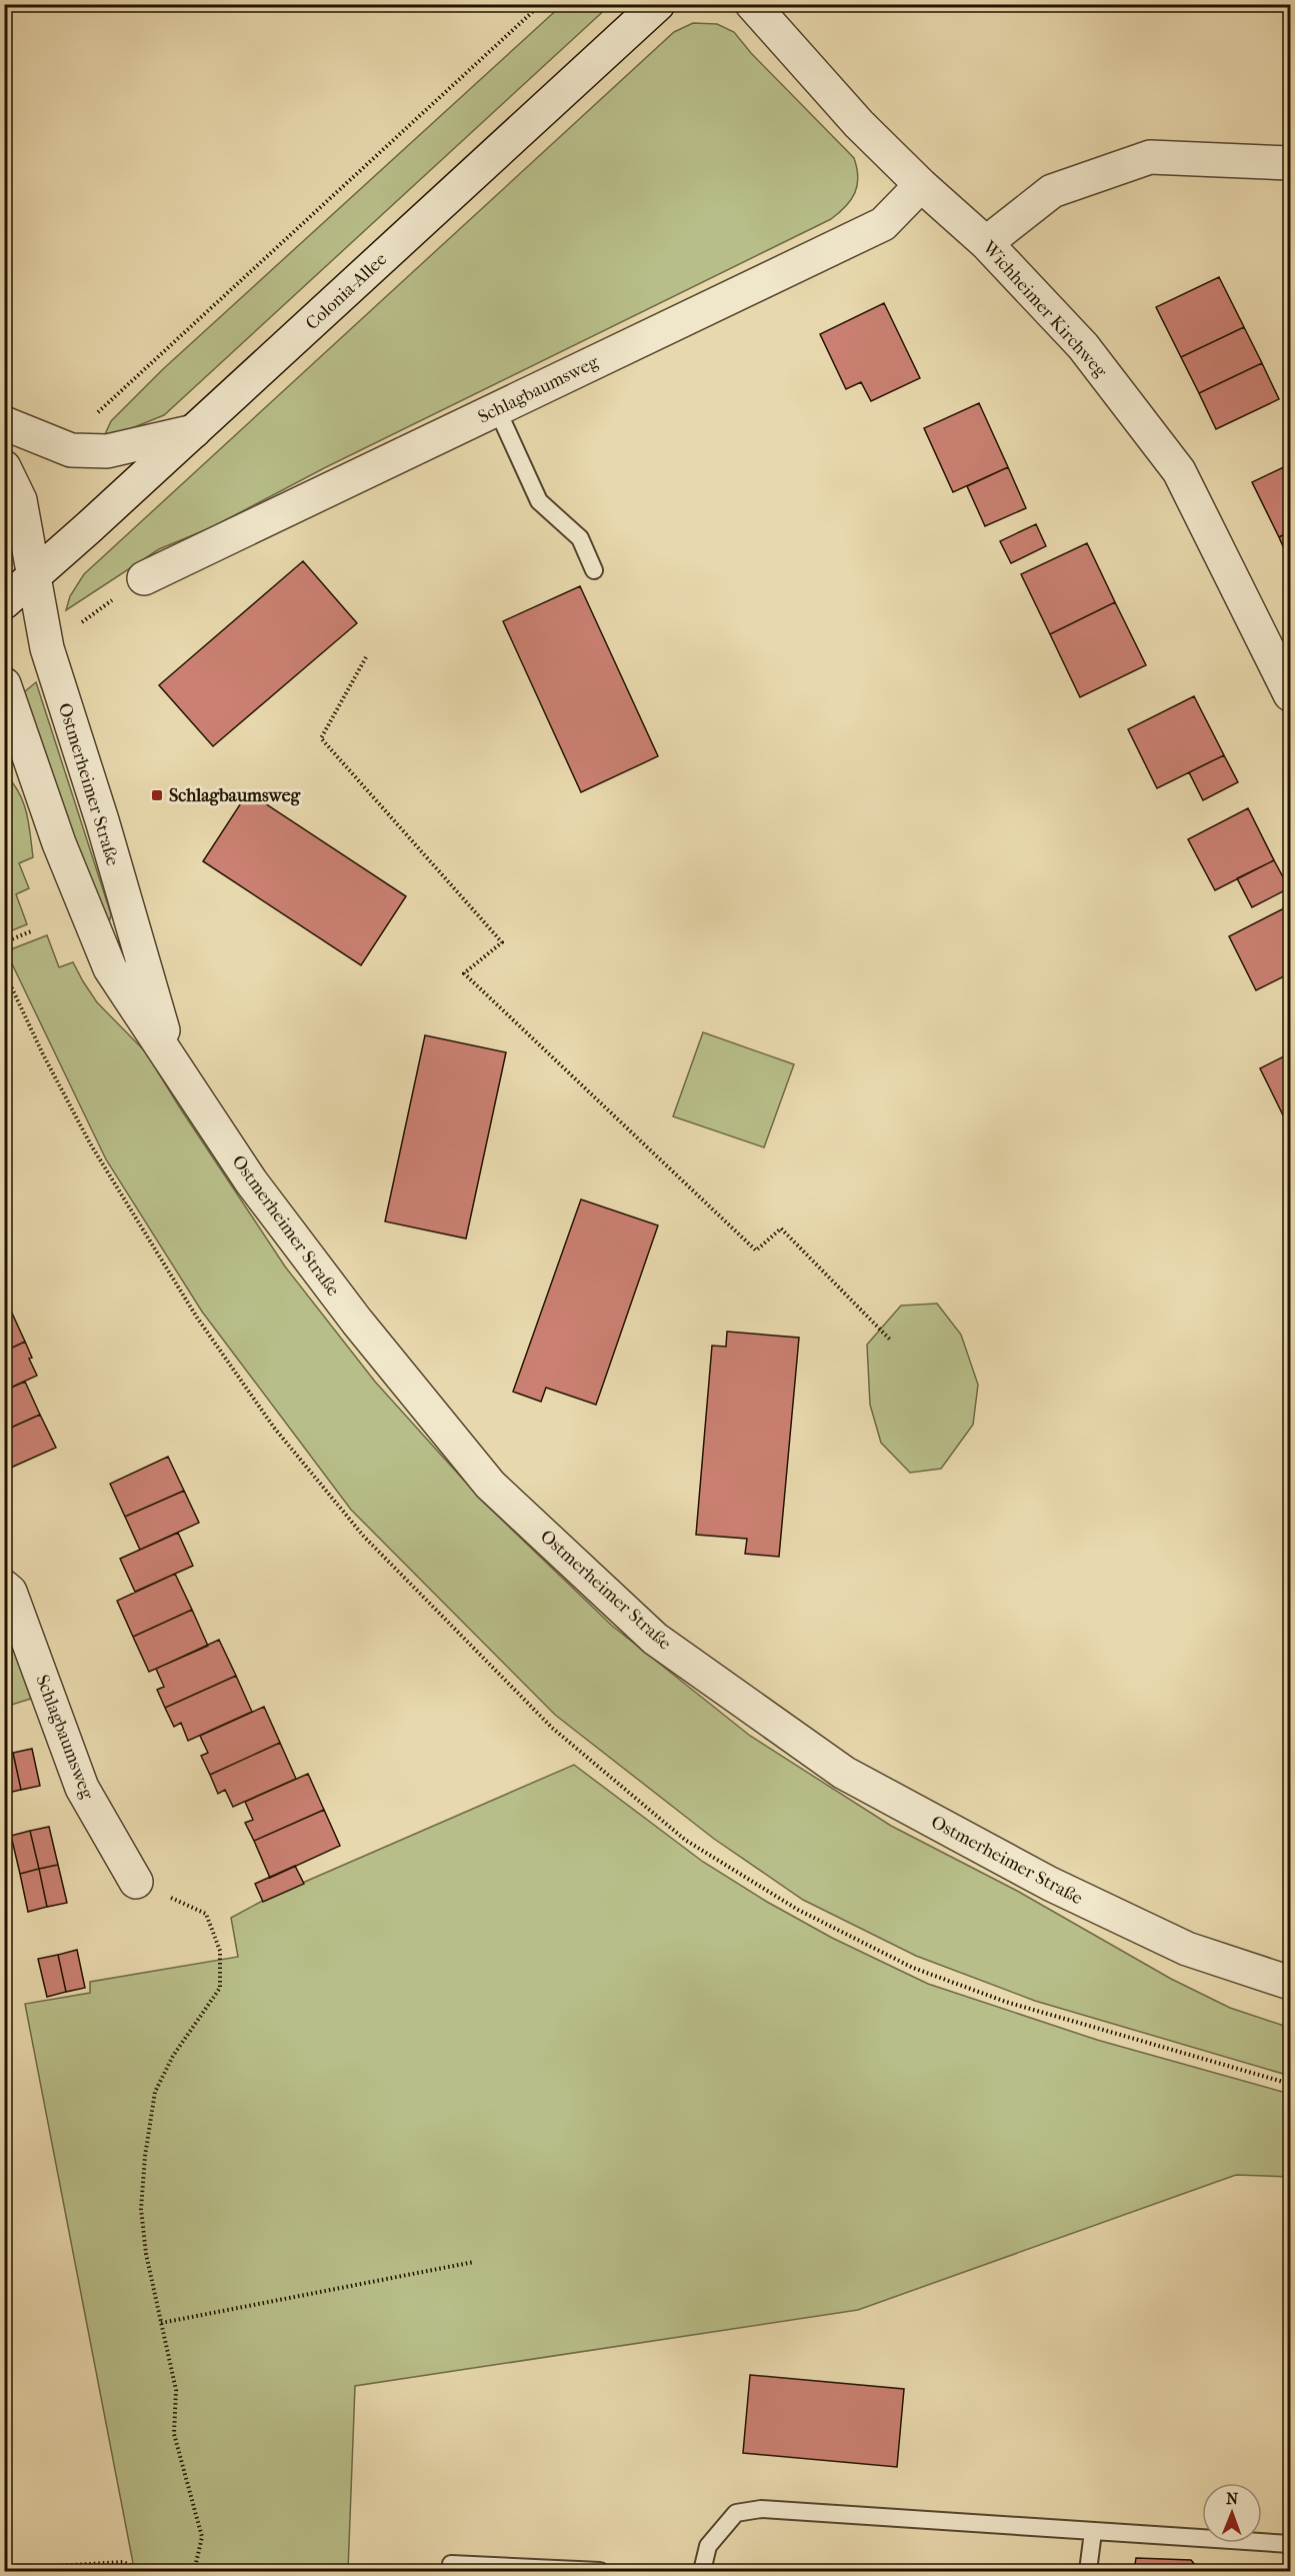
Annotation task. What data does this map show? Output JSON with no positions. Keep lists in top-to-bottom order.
{
  "streets": {
    "street": [
      "Colonia-Allee",
      "Wichheimer Kirchweg",
      "Schlagbaumsweg",
      "Ostmerheimer Straße"
    ]
  },
  "crossings": [
    ["Colonia-Allee", "Ostmerheimer Straße"],
    ["Wichheimer Kirchweg", "Schlagbaumsweg"]
  ],
  "places": {
    "transit": ["Schlagbaumsweg"]
  },
  "north": "top"
}
